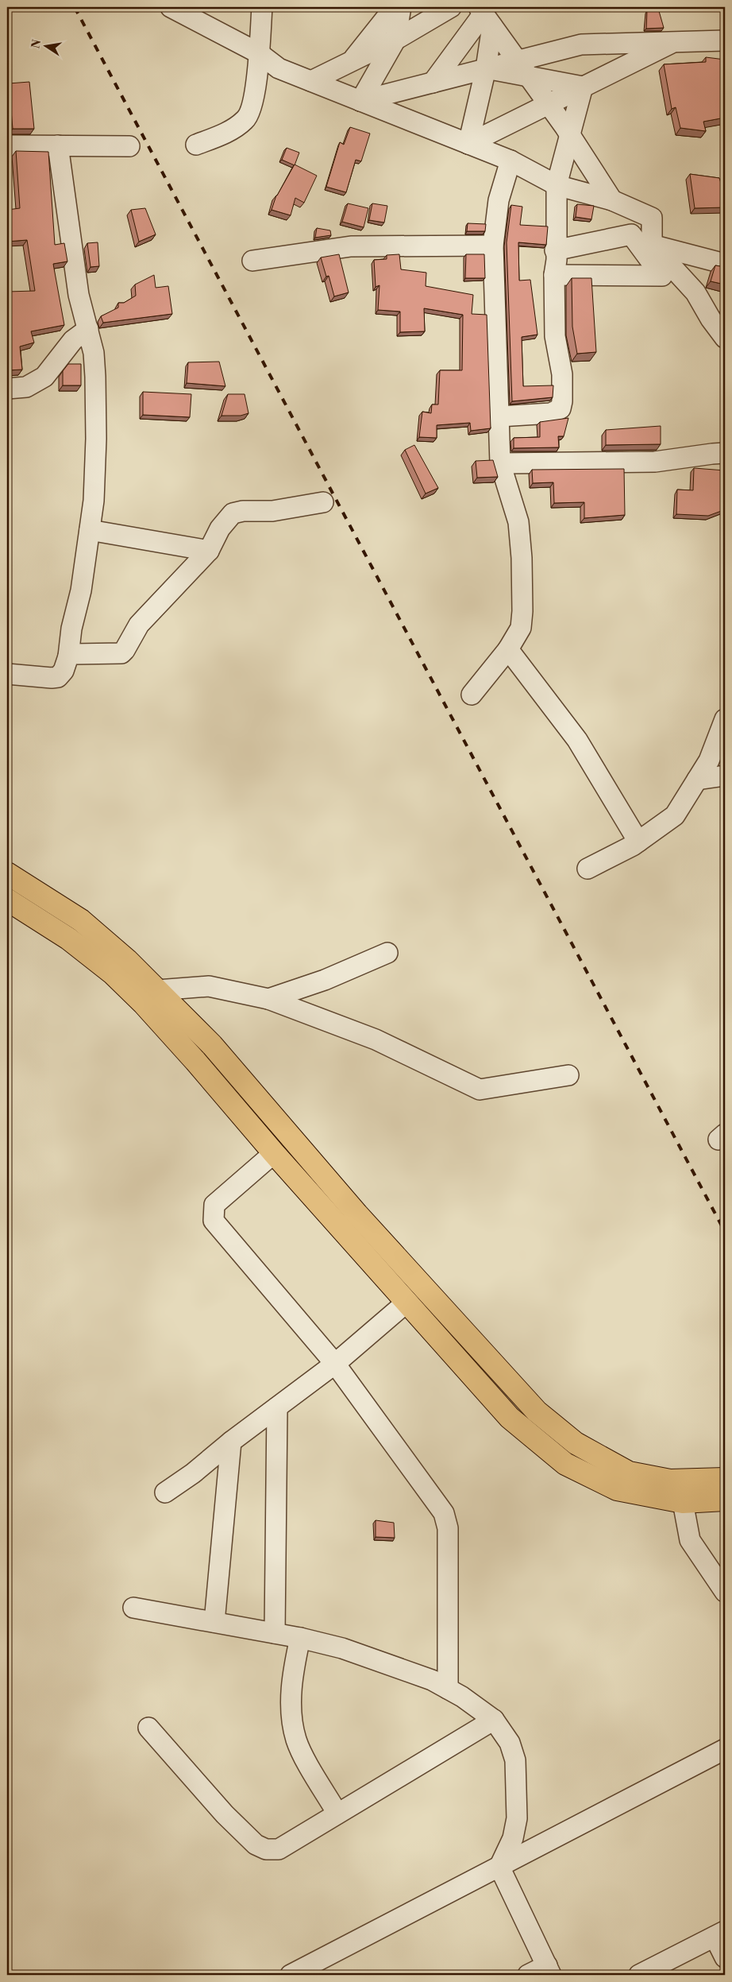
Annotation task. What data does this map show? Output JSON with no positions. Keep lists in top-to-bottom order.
{
  "north": "left"
}
